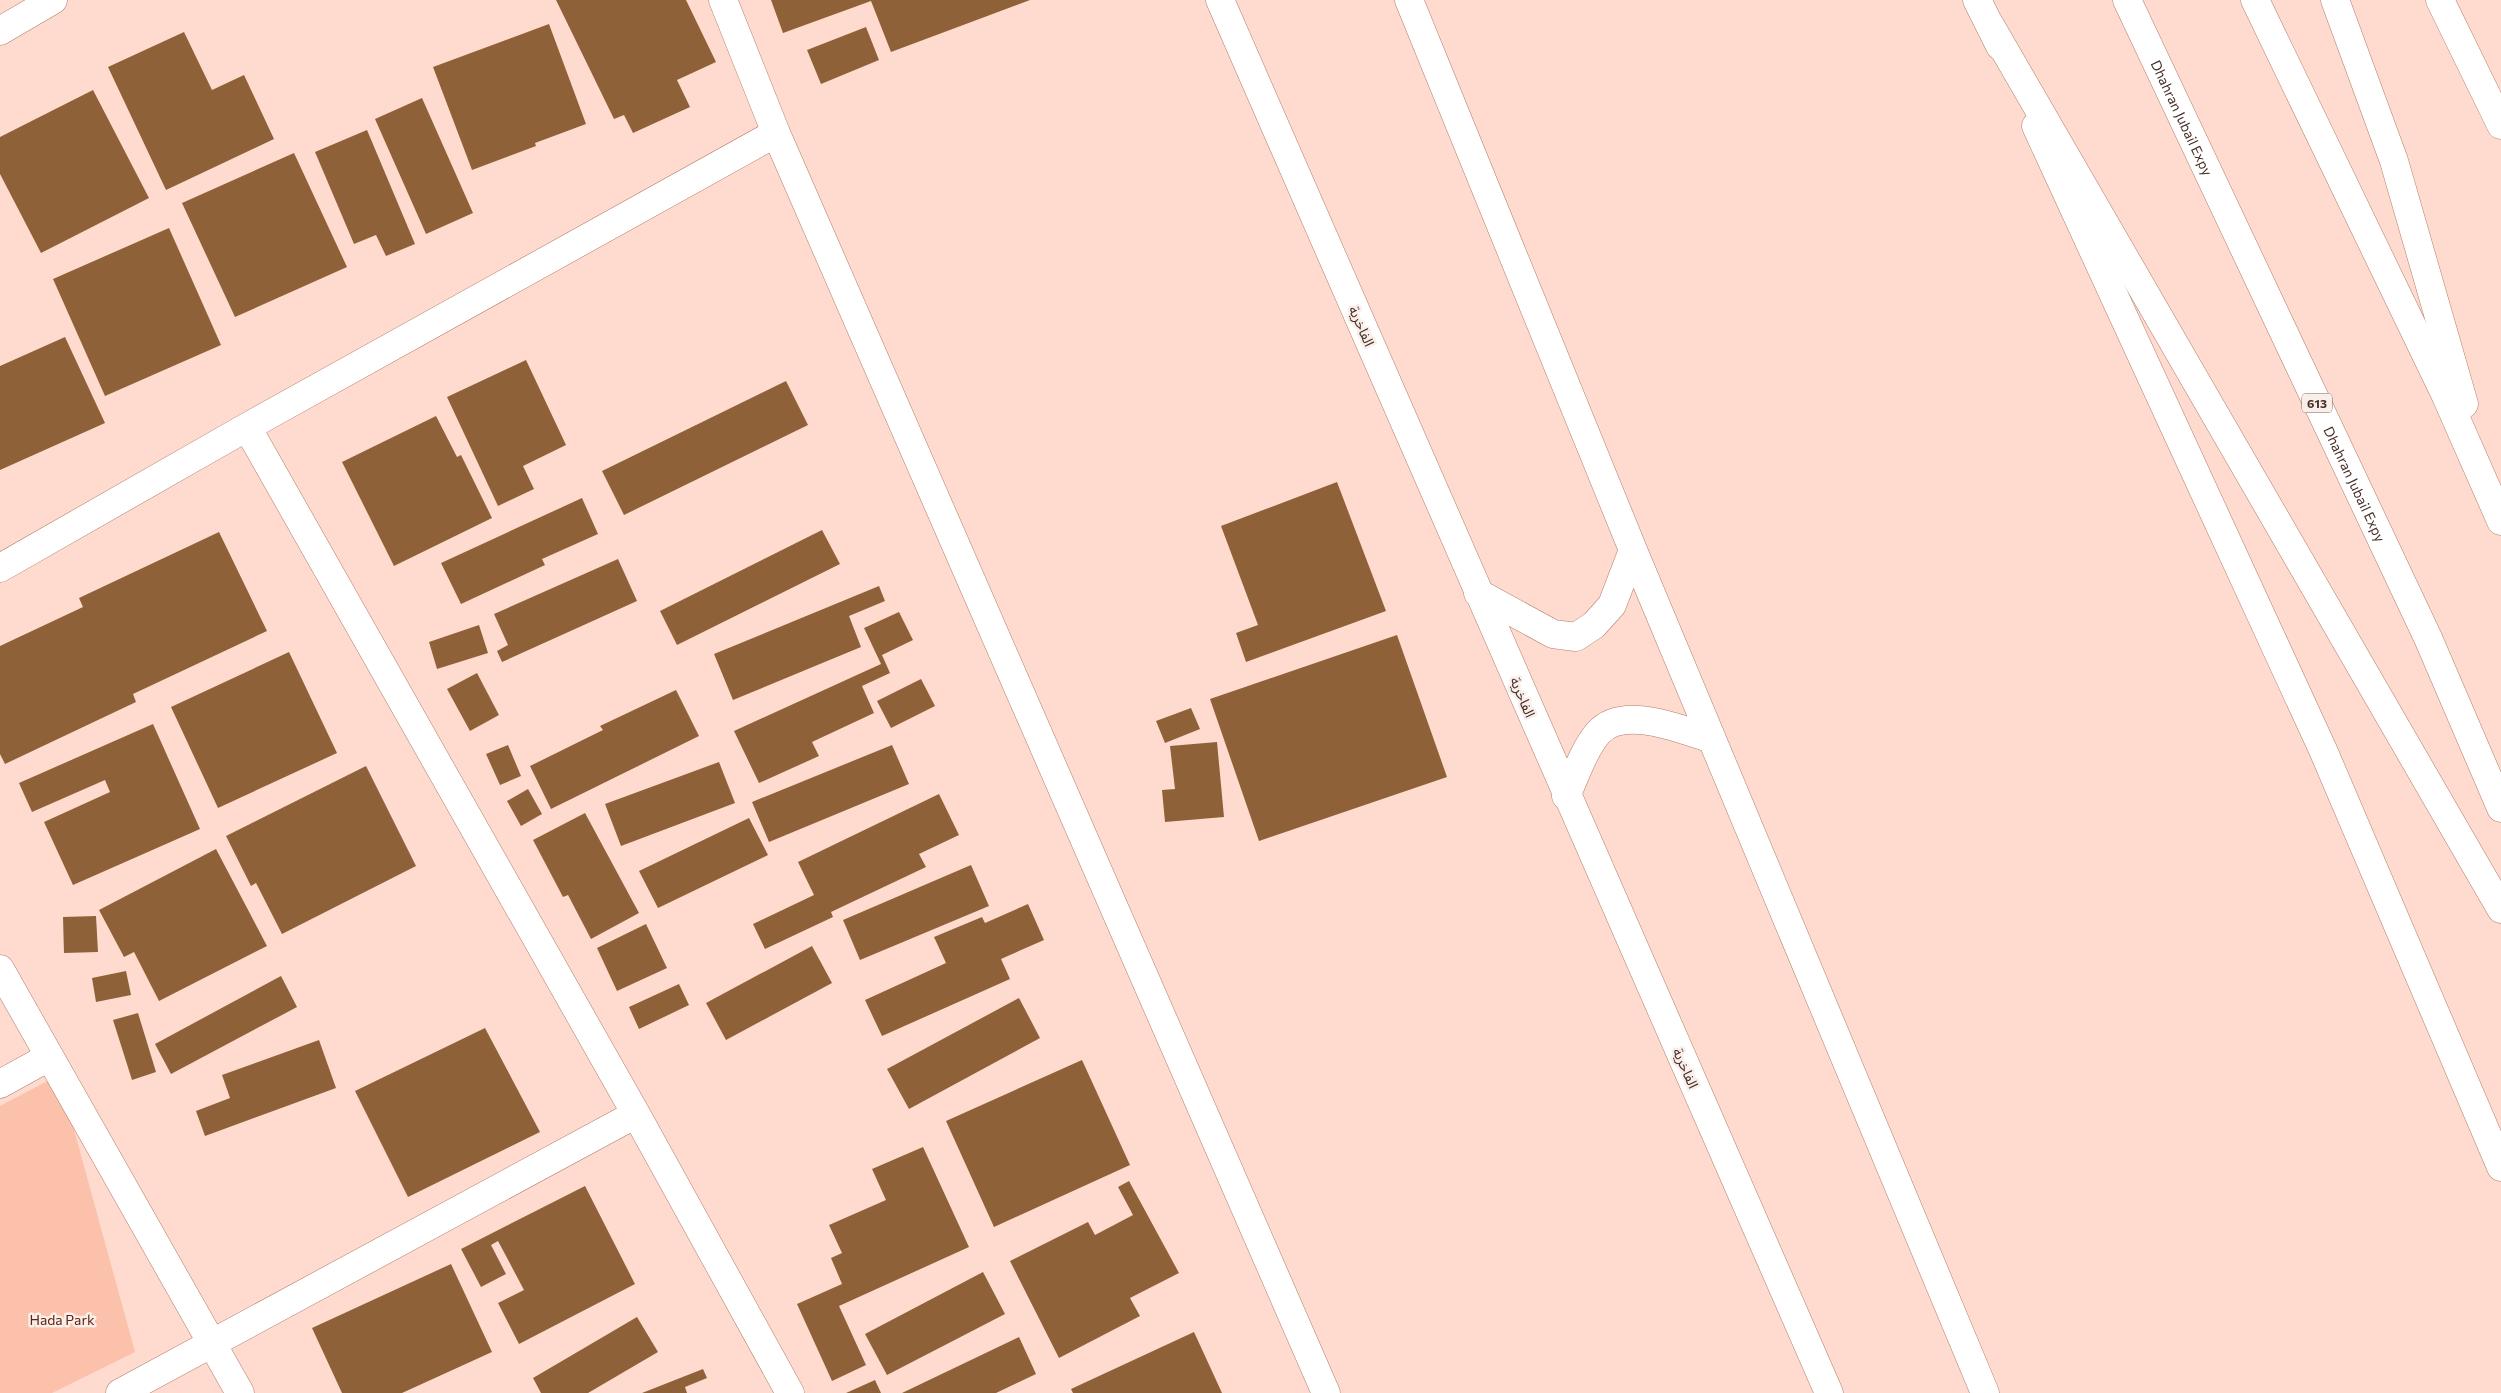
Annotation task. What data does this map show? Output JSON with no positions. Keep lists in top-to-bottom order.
{
  "streets": {
    "main road": ["Dhahran Jubail Expy", "الفاخرية", "613"]
  },
  "parks": ["Hada Park"]
}
